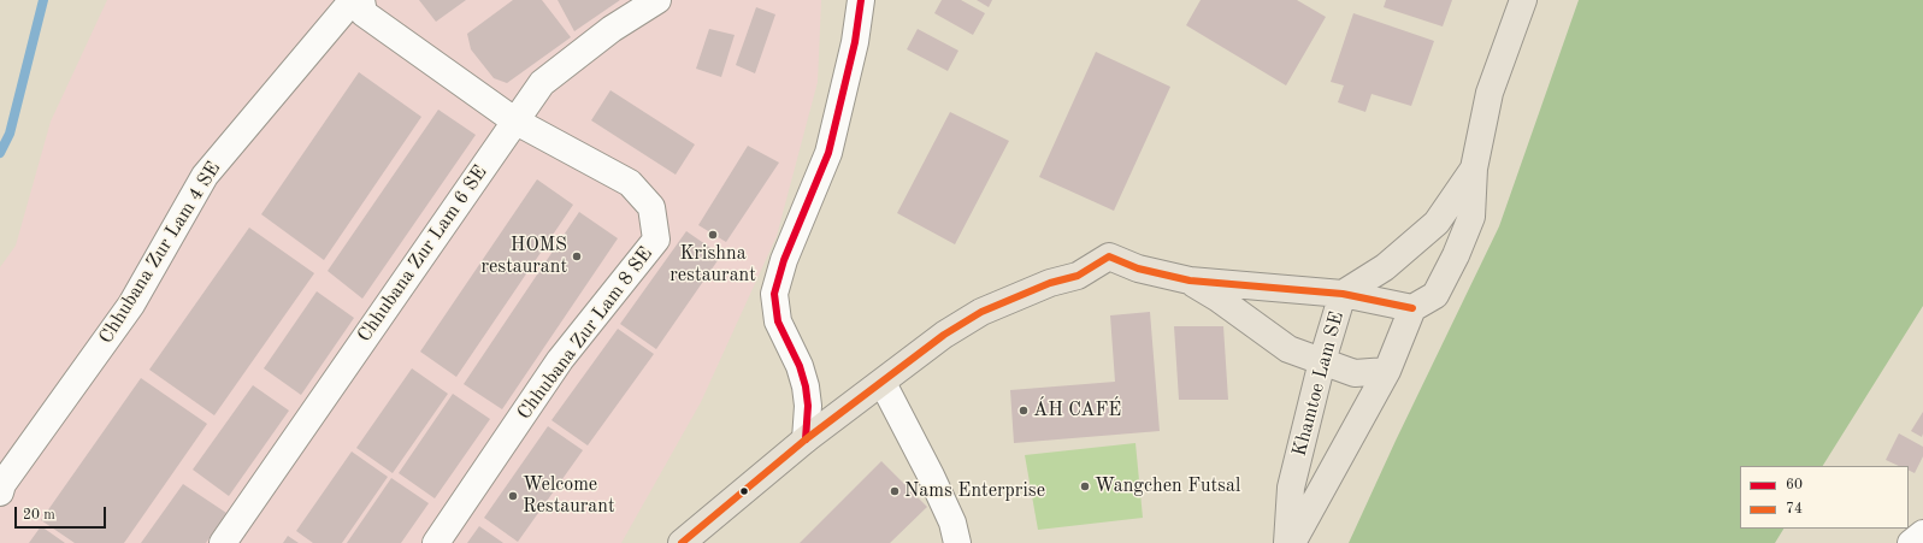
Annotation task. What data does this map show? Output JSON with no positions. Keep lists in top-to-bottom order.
{
  "streets": {
    "main road": ["Khamtoe Lam SE"],
    "street": ["Chhubana Zur Lam 4 SE", "Chhubana Zur Lam 6 SE", "Chhubana Zur Lam 8 SE"]
  },
  "crossings": [
    ["Chhubana Zur Lam 6 SE", "Chhubana Zur Lam 8 SE"]
  ],
  "places": [
    "Krishna restaurant",
    "HOMS restaurant",
    "ÁH CAFÉ",
    "Wangchen Futsal",
    "Nams Enterprise",
    "Welcome Restaurant"
  ],
  "lines": ["transit line 60", "transit line 74"],
  "legend": ["60", "74"],
  "scale_bar": "20 m"
}
